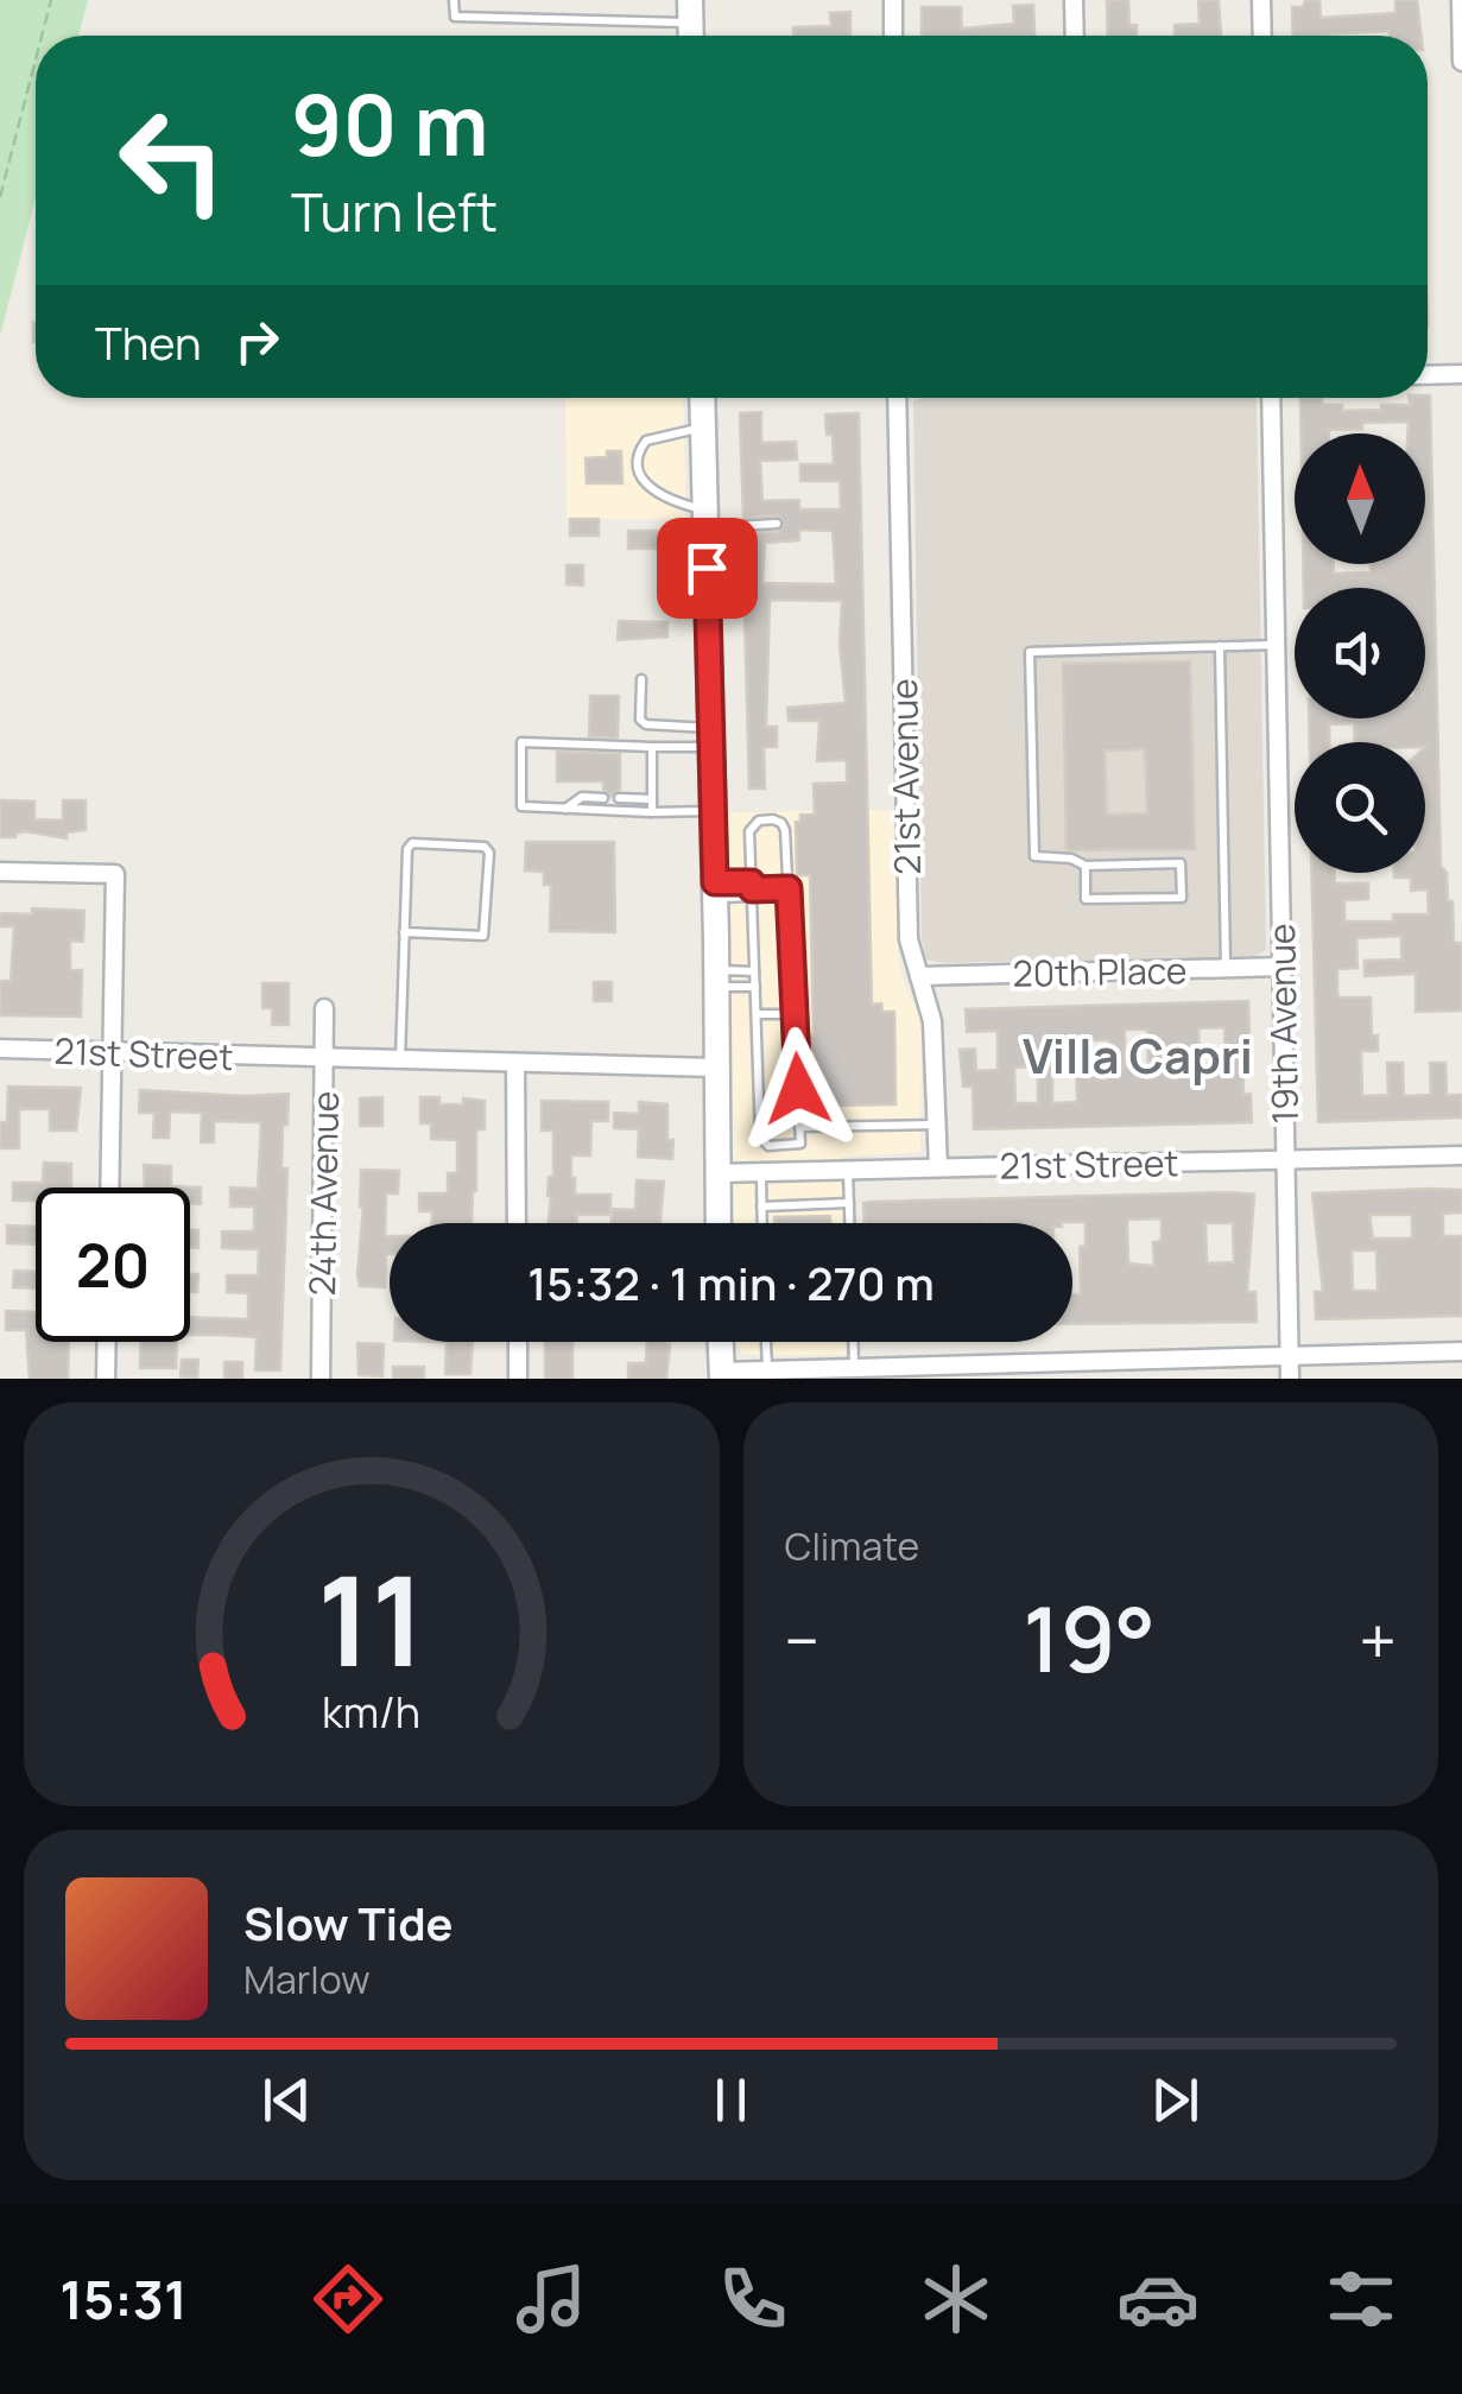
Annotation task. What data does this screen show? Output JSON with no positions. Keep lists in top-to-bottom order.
{
  "streets": {
    "street": [
      "21st Avenue",
      "20th Place",
      "19th Avenue",
      "21st Street",
      "24th Avenue"
    ]
  },
  "crossings": [
    ["21st Avenue", "20th Place"],
    ["21st Avenue", "21st Street"],
    ["20th Place", "19th Avenue"],
    ["19th Avenue", "21st Street"],
    ["21st Street", "24th Avenue"]
  ],
  "districts": ["Villa Capri"],
  "north": "top",
  "page": {
    "turn": ["90 m", "Turn left"],
    "then": "Then",
    "limit": "20",
    "trip": "15:32 · 1 min · 270 m",
    "tile": "Climate",
    "heat": ["−", "19°", "+"],
    "song": ["Slow Tide", "Marlow"],
    "tabs": "15:31",
    "gauge": ["11", "km/h"]
  }
}
